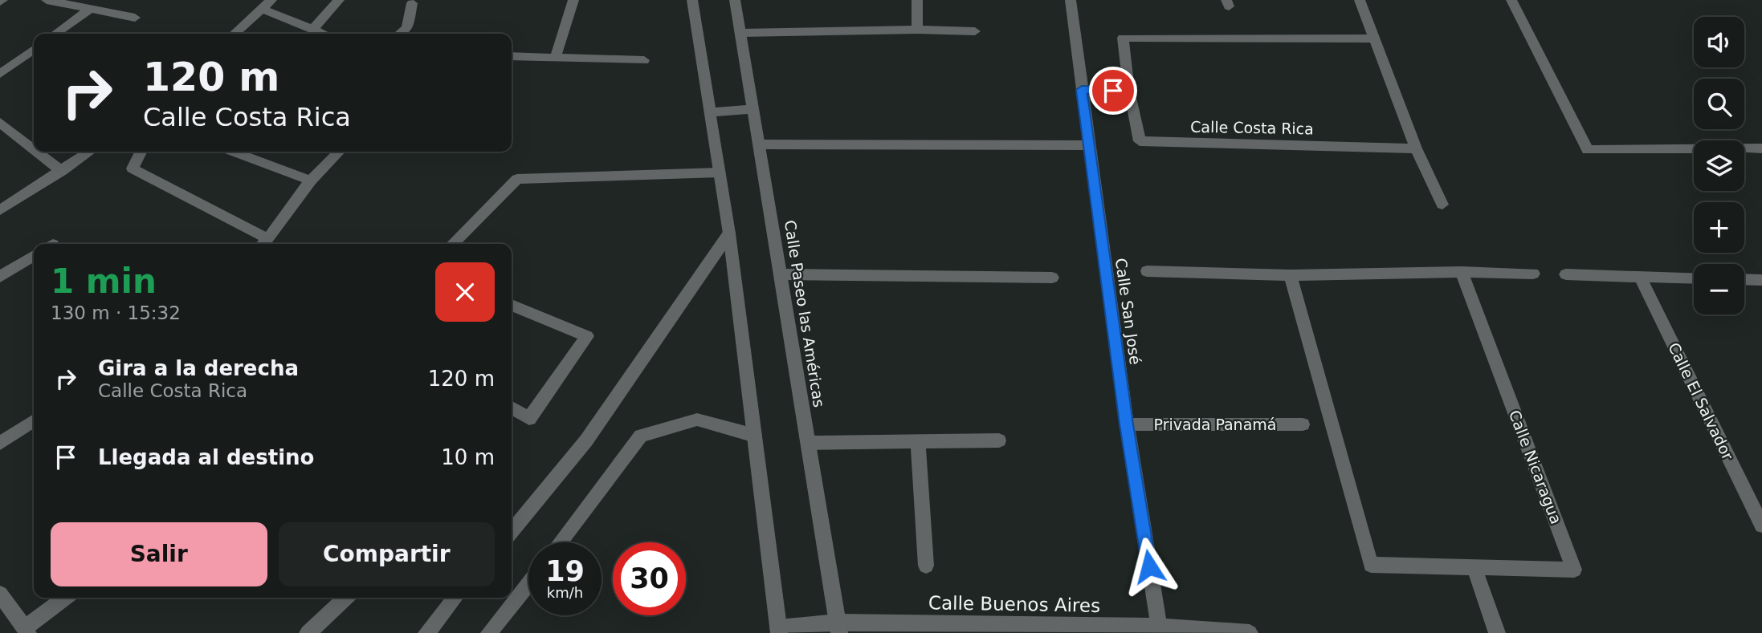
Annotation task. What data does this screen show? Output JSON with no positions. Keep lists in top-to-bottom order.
{
  "streets": {
    "street": [
      "Calle Costa Rica",
      "Calle San José",
      "Calle Paseo las Américas",
      "Calle El Salvador",
      "Privada Panamá",
      "Calle Nicaragua",
      "Calle Buenos Aires"
    ]
  },
  "crossings": [
    ["Calle San José", "Privada Panamá"],
    ["Calle San José", "Calle Buenos Aires"],
    ["Calle Paseo las Américas", "Calle Buenos Aires"]
  ],
  "page": {
    "map_buttons": ["+", "−"],
    "turn": ["120 m", "Calle Costa Rica"],
    "heading": ["1 min", "130 m · 15:32"],
    "list": [
      {
        "name": "Gira a la derecha",
        "note": "Calle Costa Rica",
        "value": "120 m"
      },
      {
        "name": "Llegada al destino",
        "value": "10 m"
      }
    ],
    "buttons": ["Salir", "Compartir"],
    "speed": "19 km/h",
    "limit": "30"
  }
}
